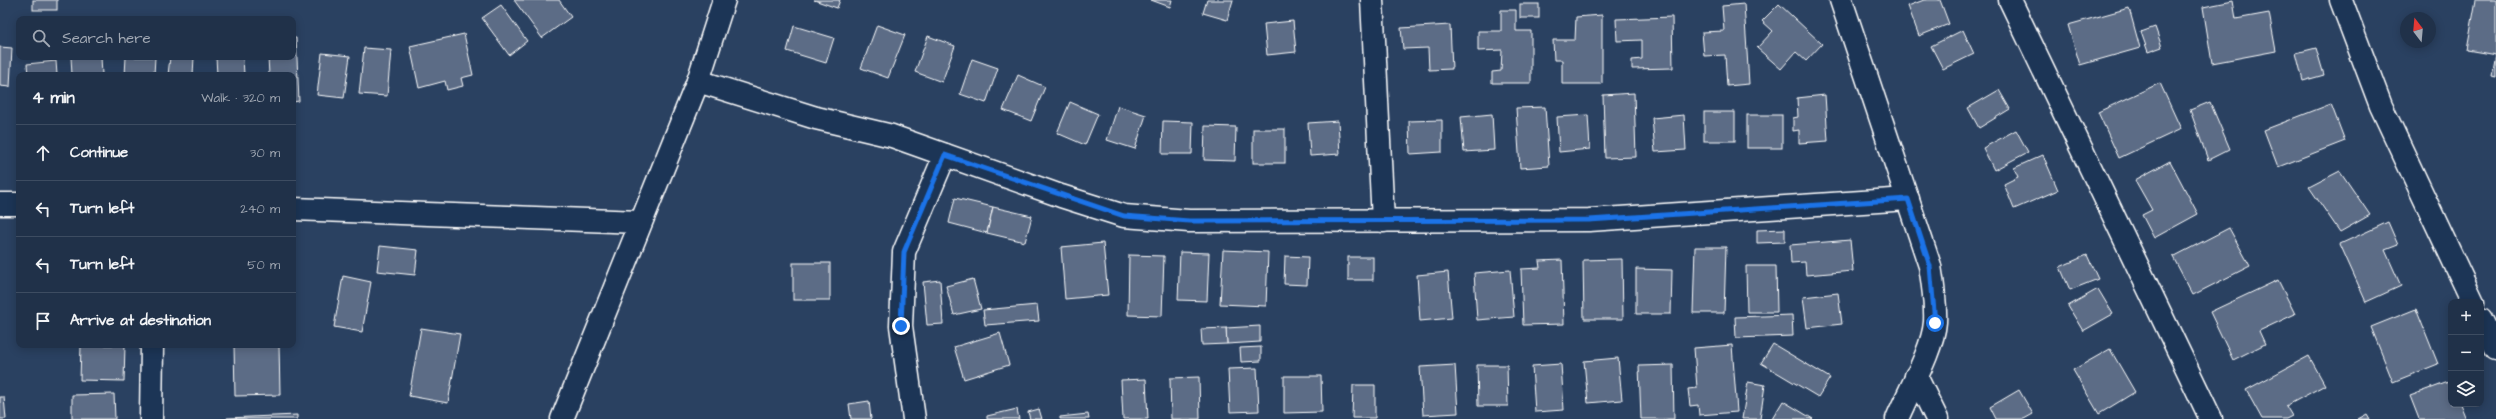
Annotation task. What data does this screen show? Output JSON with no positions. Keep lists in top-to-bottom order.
{
  "north": "top",
  "page": {
    "search": "Search here",
    "heading": ["4 min", "Walk · 320 m"],
    "list": [
      ["Continue", "30 m"],
      ["Turn left", "240 m"],
      ["Turn left", "50 m"],
      "Arrive at destination"
    ],
    "map_buttons": ["+", "−"]
  }
}
